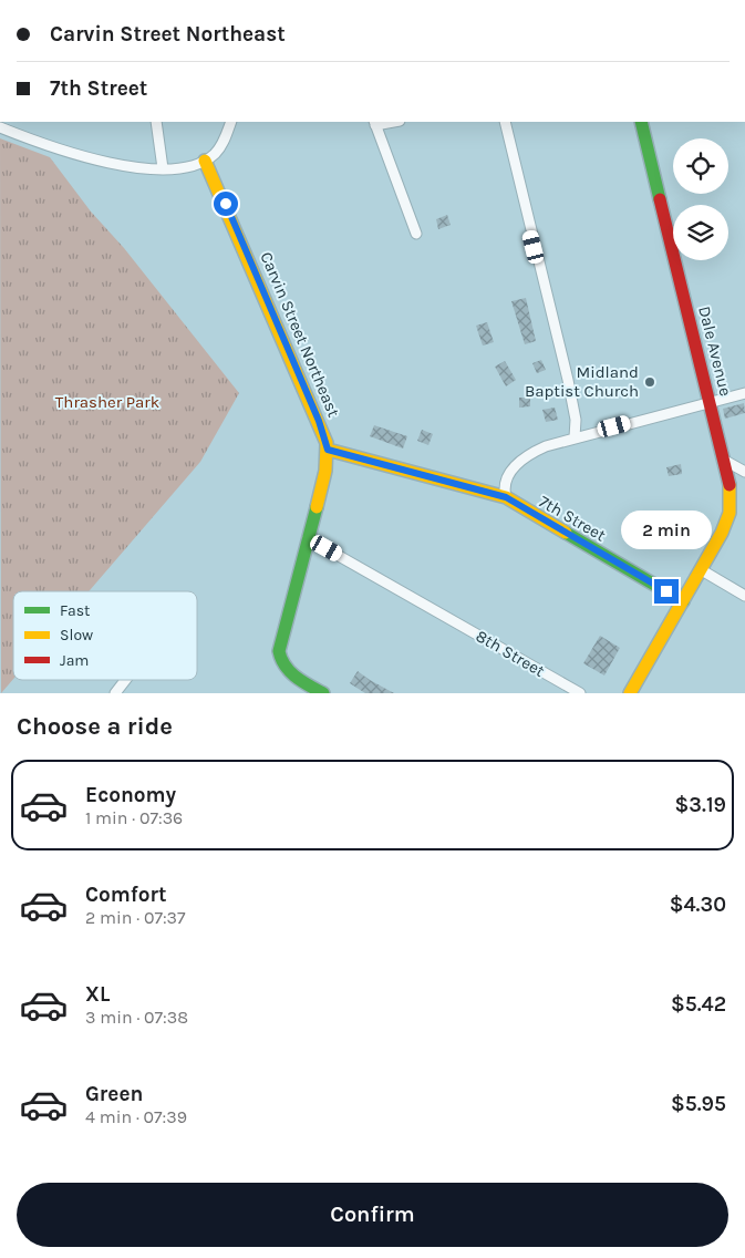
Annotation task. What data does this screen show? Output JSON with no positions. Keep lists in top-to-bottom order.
{
  "streets": {
    "street": [
      "Carvin Street Northeast",
      "Dale Avenue",
      "7th Street",
      "8th Street"
    ]
  },
  "crossings": [
    ["Carvin Street Northeast", "7th Street"],
    ["Carvin Street Northeast", "8th Street"],
    ["Dale Avenue", "7th Street"]
  ],
  "parks": ["Thrasher Park"],
  "places": ["Midland Baptist Church"],
  "legend": ["Fast", "Slow", "Jam"],
  "page": {
    "banner": ["Carvin Street Northeast", "7th Street"],
    "bubble": "2 min",
    "heading": "Choose a ride",
    "list": [
      {
        "name": "Economy",
        "note": "1 min · 07:36",
        "value": "$3.19"
      },
      {
        "name": "Comfort",
        "note": "2 min · 07:37",
        "value": "$4.30"
      },
      {
        "name": "XL",
        "note": "3 min · 07:38",
        "value": "$5.42"
      },
      {
        "name": "Green",
        "note": "4 min · 07:39",
        "value": "$5.95"
      }
    ],
    "buttons": "Confirm"
  }
}
